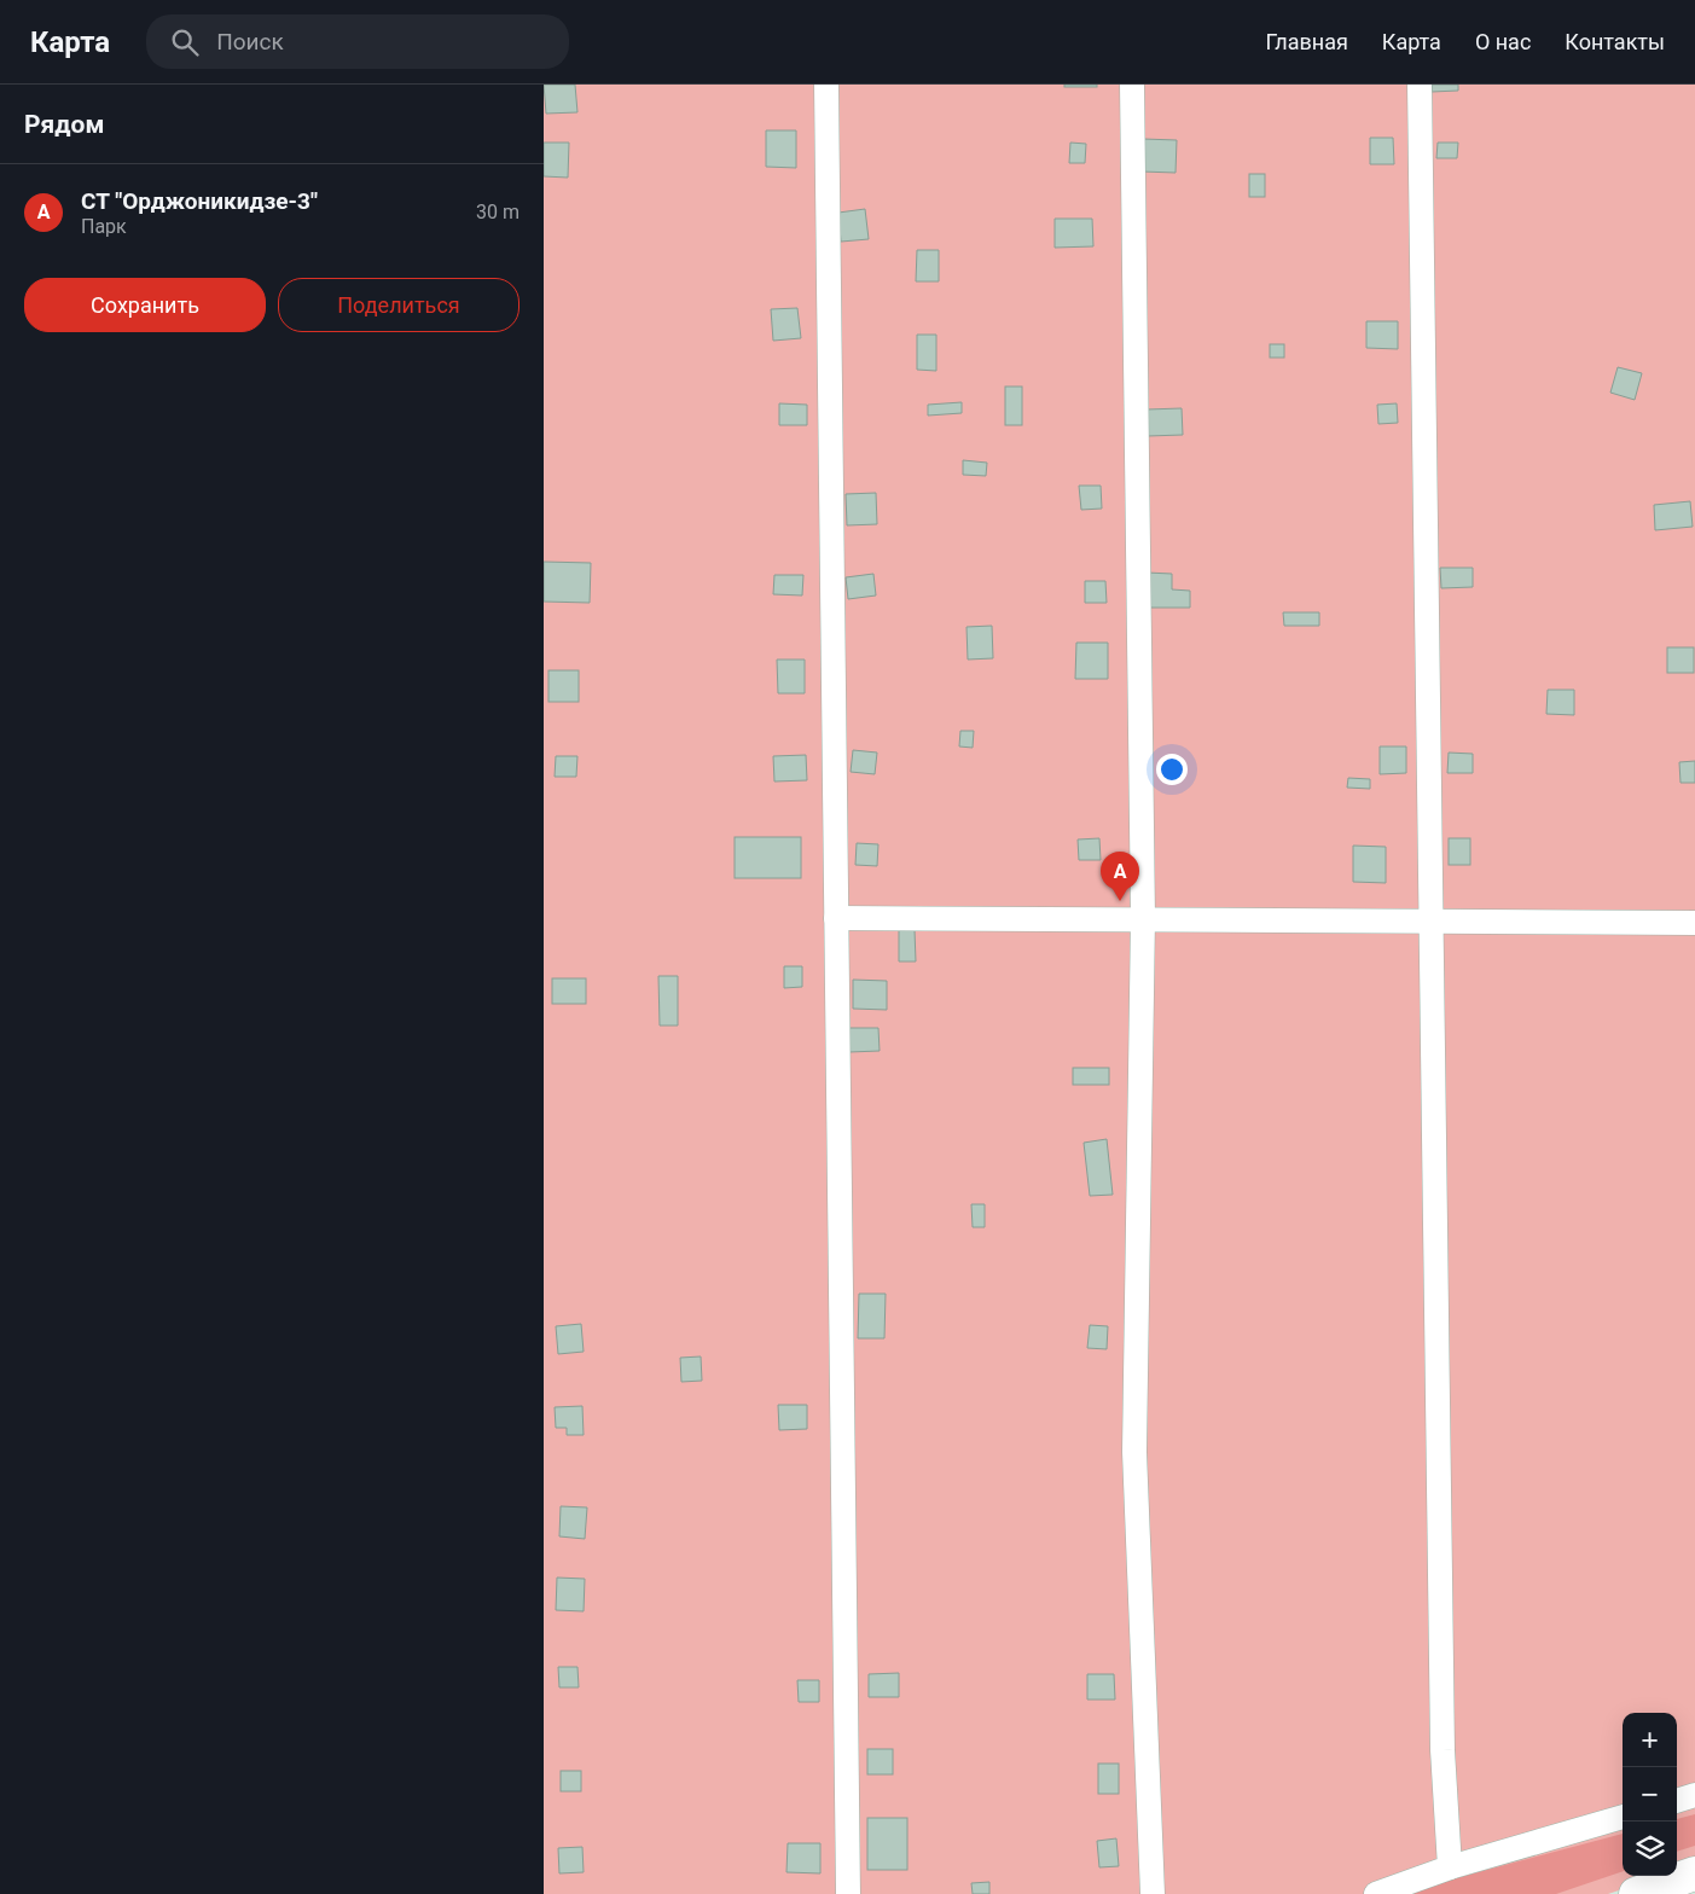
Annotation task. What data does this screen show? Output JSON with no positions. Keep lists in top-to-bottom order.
{
  "page": {
    "header": "Карта",
    "search": "Поиск",
    "nav": [
      "Главная",
      "Карта",
      "О нас",
      "Контакты"
    ],
    "heading": "Рядом",
    "list": [
      {
        "mark": "A",
        "name": "СТ \"Орджоникидзе-3\"",
        "note": "Парк",
        "value": "30 m"
      }
    ],
    "buttons": ["Сохранить", "Поделиться"],
    "pins": "A",
    "map_buttons": ["+", "−"]
  }
}
